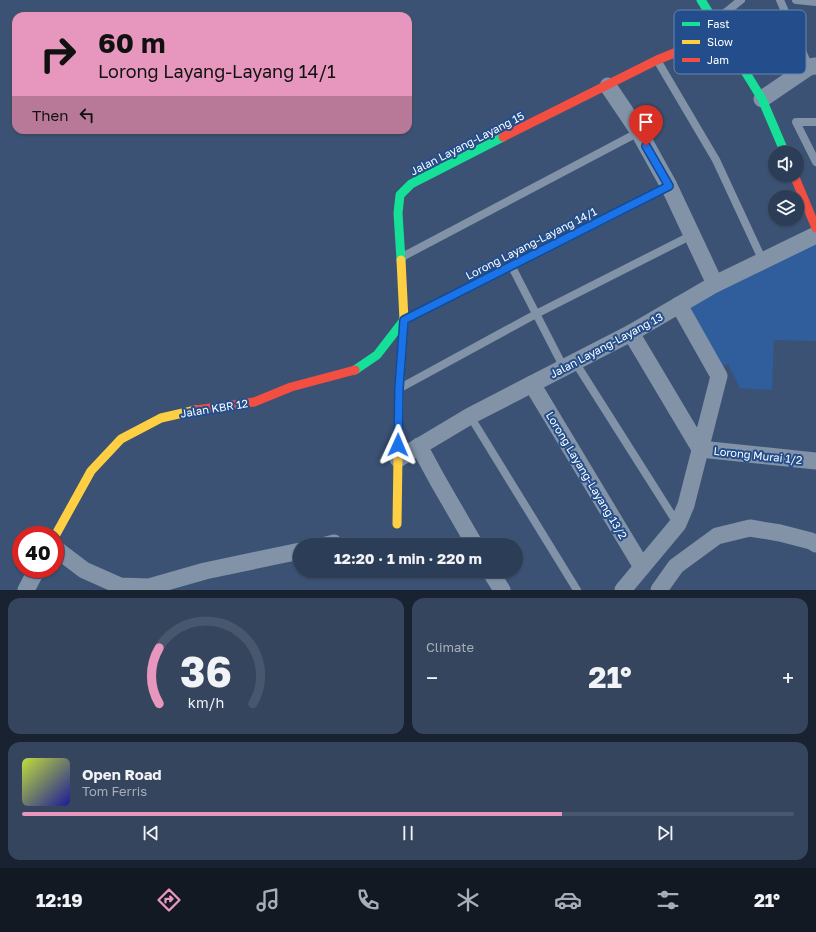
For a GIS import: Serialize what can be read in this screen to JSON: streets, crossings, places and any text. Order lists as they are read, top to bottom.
{
  "streets": {
    "street": [
      "Jalan Layang-Layang 15",
      "Lorong Layang-Layang 14/1",
      "Jalan Layang-Layang 13",
      "Jalan KBR 12",
      "Lorong Murai 1/2",
      "Lorong Layang-Layang 13/2"
    ]
  },
  "crossings": [
    ["Jalan Layang-Layang 15", "Lorong Layang-Layang 14/1"],
    ["Jalan Layang-Layang 15", "Jalan Layang-Layang 13"],
    ["Jalan Layang-Layang 15", "Jalan KBR 12"],
    ["Lorong Layang-Layang 14/1", "Jalan KBR 12"],
    ["Jalan Layang-Layang 13", "Lorong Layang-Layang 13/2"]
  ],
  "legend": ["Fast", "Slow", "Jam"],
  "page": {
    "turn": ["60 m", "Lorong Layang-Layang 14/1"],
    "then": "Then",
    "limit": "40",
    "trip": "12:20 · 1 min · 220 m",
    "tile": "Climate",
    "heat": ["−", "21°", "+"],
    "song": ["Open Road", "Tom Ferris"],
    "tabs": ["12:19", "21°"],
    "gauge": ["36", "km/h"]
  }
}
